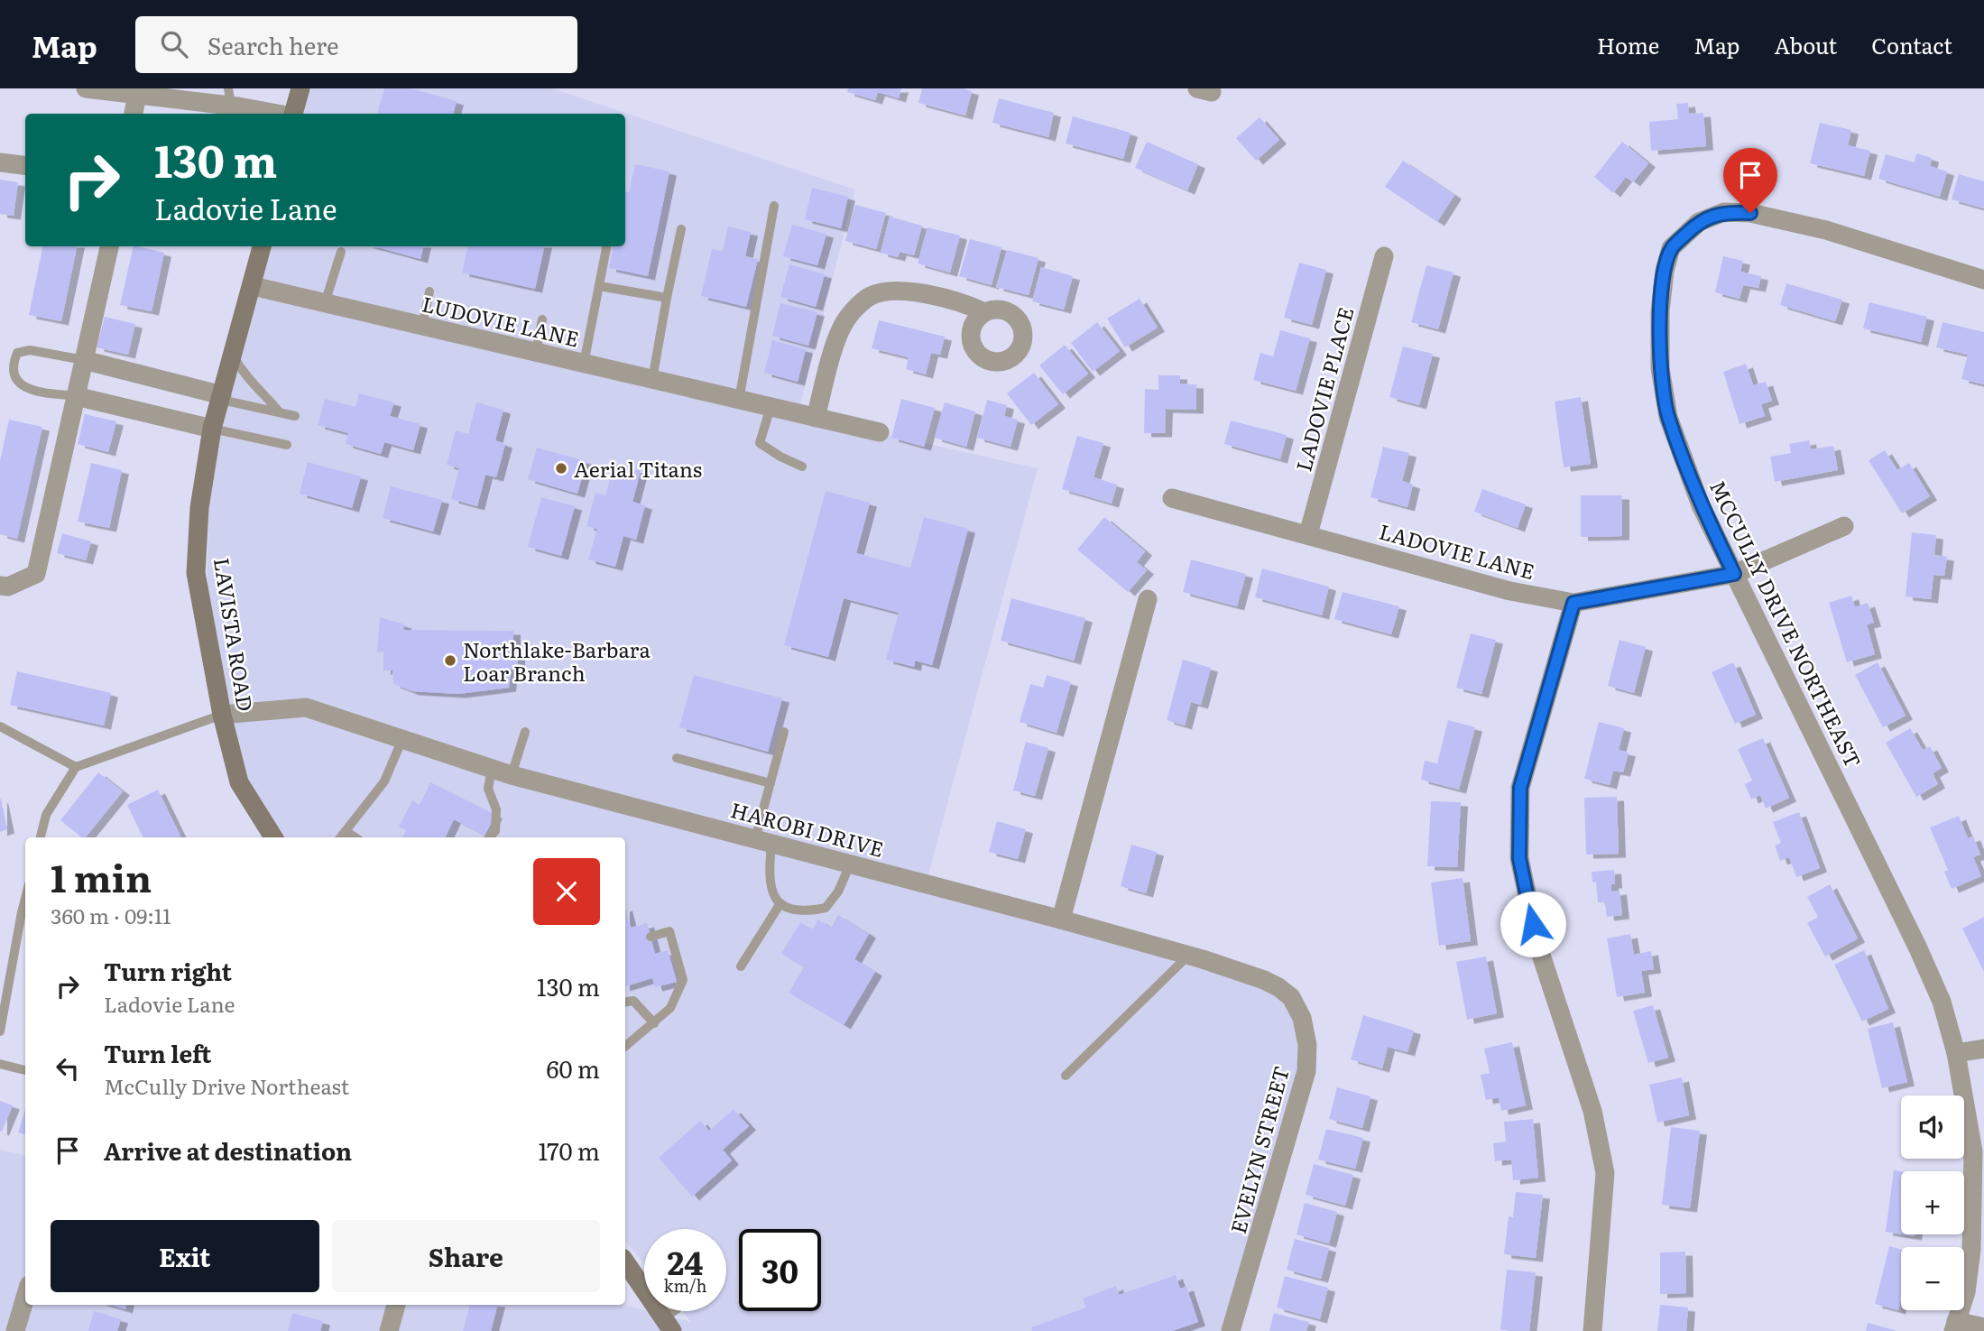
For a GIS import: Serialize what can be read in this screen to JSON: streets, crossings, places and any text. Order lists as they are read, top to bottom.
{
  "streets": {
    "main road": ["LAVISTA ROAD"],
    "street": [
      "LUDOVIE LANE",
      "LADOVIE PLACE",
      "LADOVIE LANE",
      "MCCULLY DRIVE NORTHEAST",
      "HAROBI DRIVE",
      "EVELYN STREET"
    ]
  },
  "crossings": [
    ["LUDOVIE LANE", "LAVISTA ROAD"],
    ["LADOVIE PLACE", "LADOVIE LANE"],
    ["LADOVIE LANE", "MCCULLY DRIVE NORTHEAST"],
    ["LAVISTA ROAD", "HAROBI DRIVE"],
    ["HAROBI DRIVE", "EVELYN STREET"]
  ],
  "places": ["Aerial Titans", "Northlake-Barbara Loar Branch"],
  "page": {
    "header": "Map",
    "search": "Search here",
    "nav": [
      "Home",
      "Map",
      "About",
      "Contact"
    ],
    "turn": ["130 m", "Ladovie Lane"],
    "heading": ["1 min", "360 m · 09:11"],
    "list": [
      {
        "name": "Turn right",
        "note": "Ladovie Lane",
        "value": "130 m"
      },
      {
        "name": "Turn left",
        "note": "McCully Drive Northeast",
        "value": "60 m"
      },
      {
        "name": "Arrive at destination",
        "value": "170 m"
      }
    ],
    "map_buttons": ["+", "−"],
    "buttons": ["Exit", "Share"],
    "speed": "24 km/h",
    "limit": "30"
  }
}
